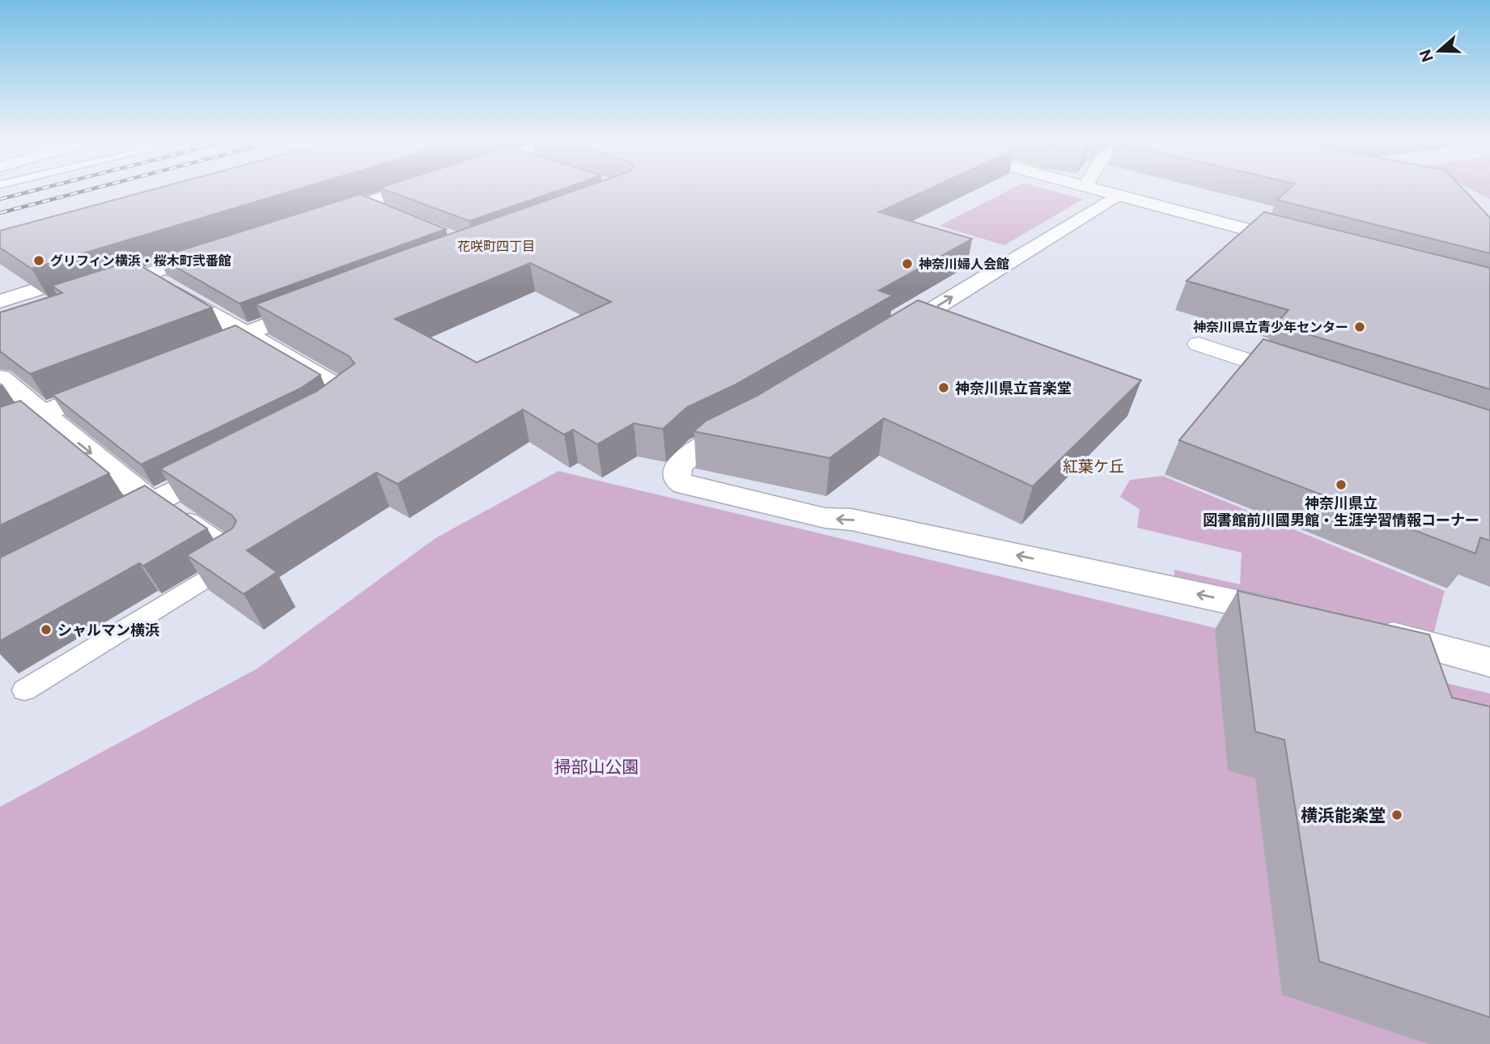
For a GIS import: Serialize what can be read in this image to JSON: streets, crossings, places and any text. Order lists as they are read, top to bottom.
{
  "districts": ["花咲町四丁目", "紅葉ケ丘"],
  "parks": ["掃部山公園"],
  "places": [
    "グリフィン横浜・桜木町弐番館",
    "神奈川婦人会館",
    "神奈川県立青少年センター",
    "神奈川県立音楽堂",
    "神奈川県立 図書館前川國男館・生涯学習情報コーナー",
    "シャルマン横浜",
    "横浜能楽堂"
  ],
  "north": "left"
}
